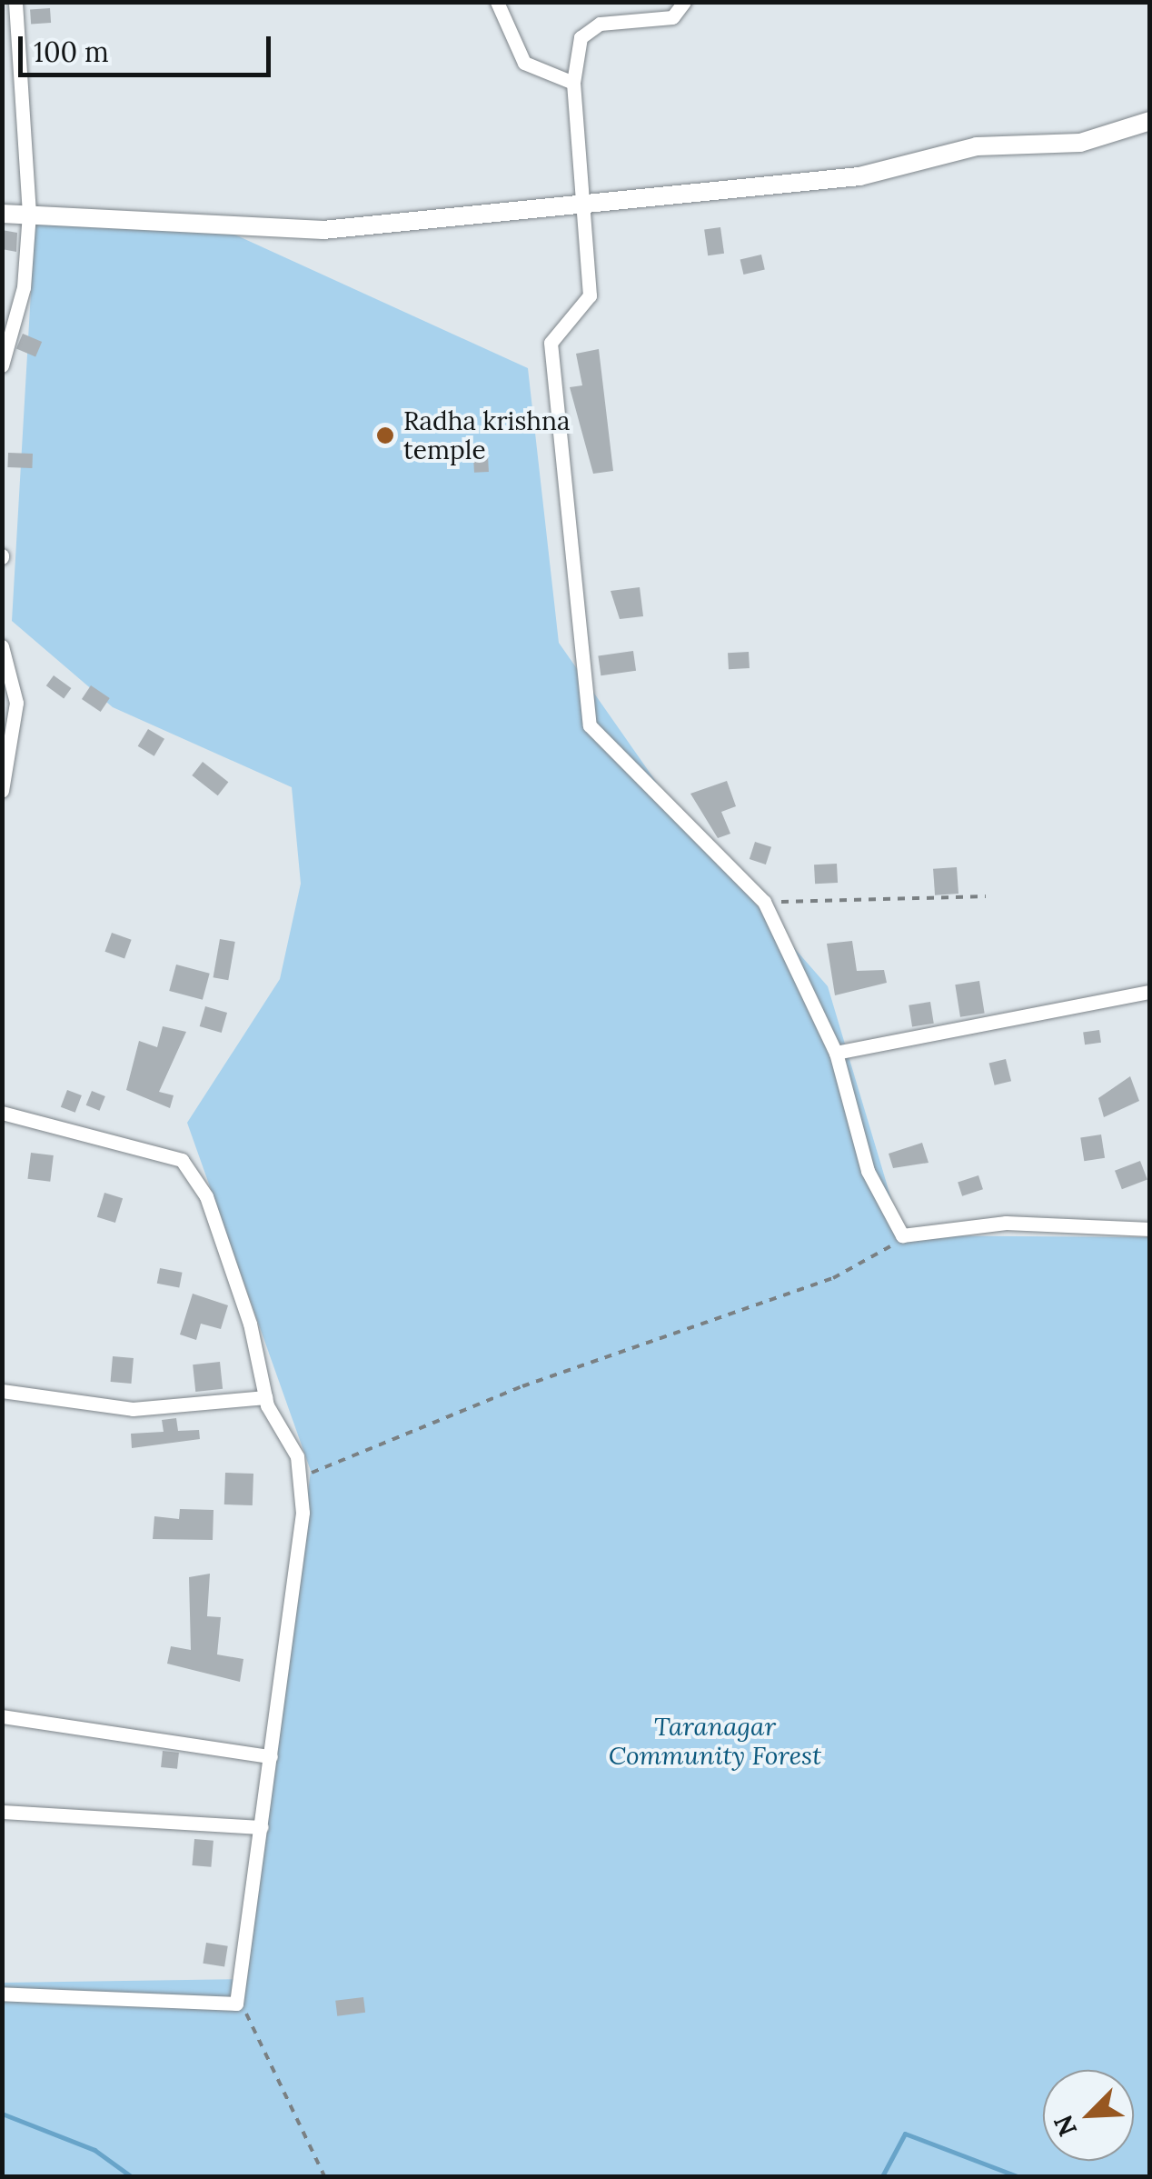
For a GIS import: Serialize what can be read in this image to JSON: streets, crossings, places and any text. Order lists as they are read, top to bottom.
{
  "parks": ["Taranagar Community Forest"],
  "places": ["Radha krishna temple"],
  "scale_bar": "100 m",
  "north": "bottom left"
}
